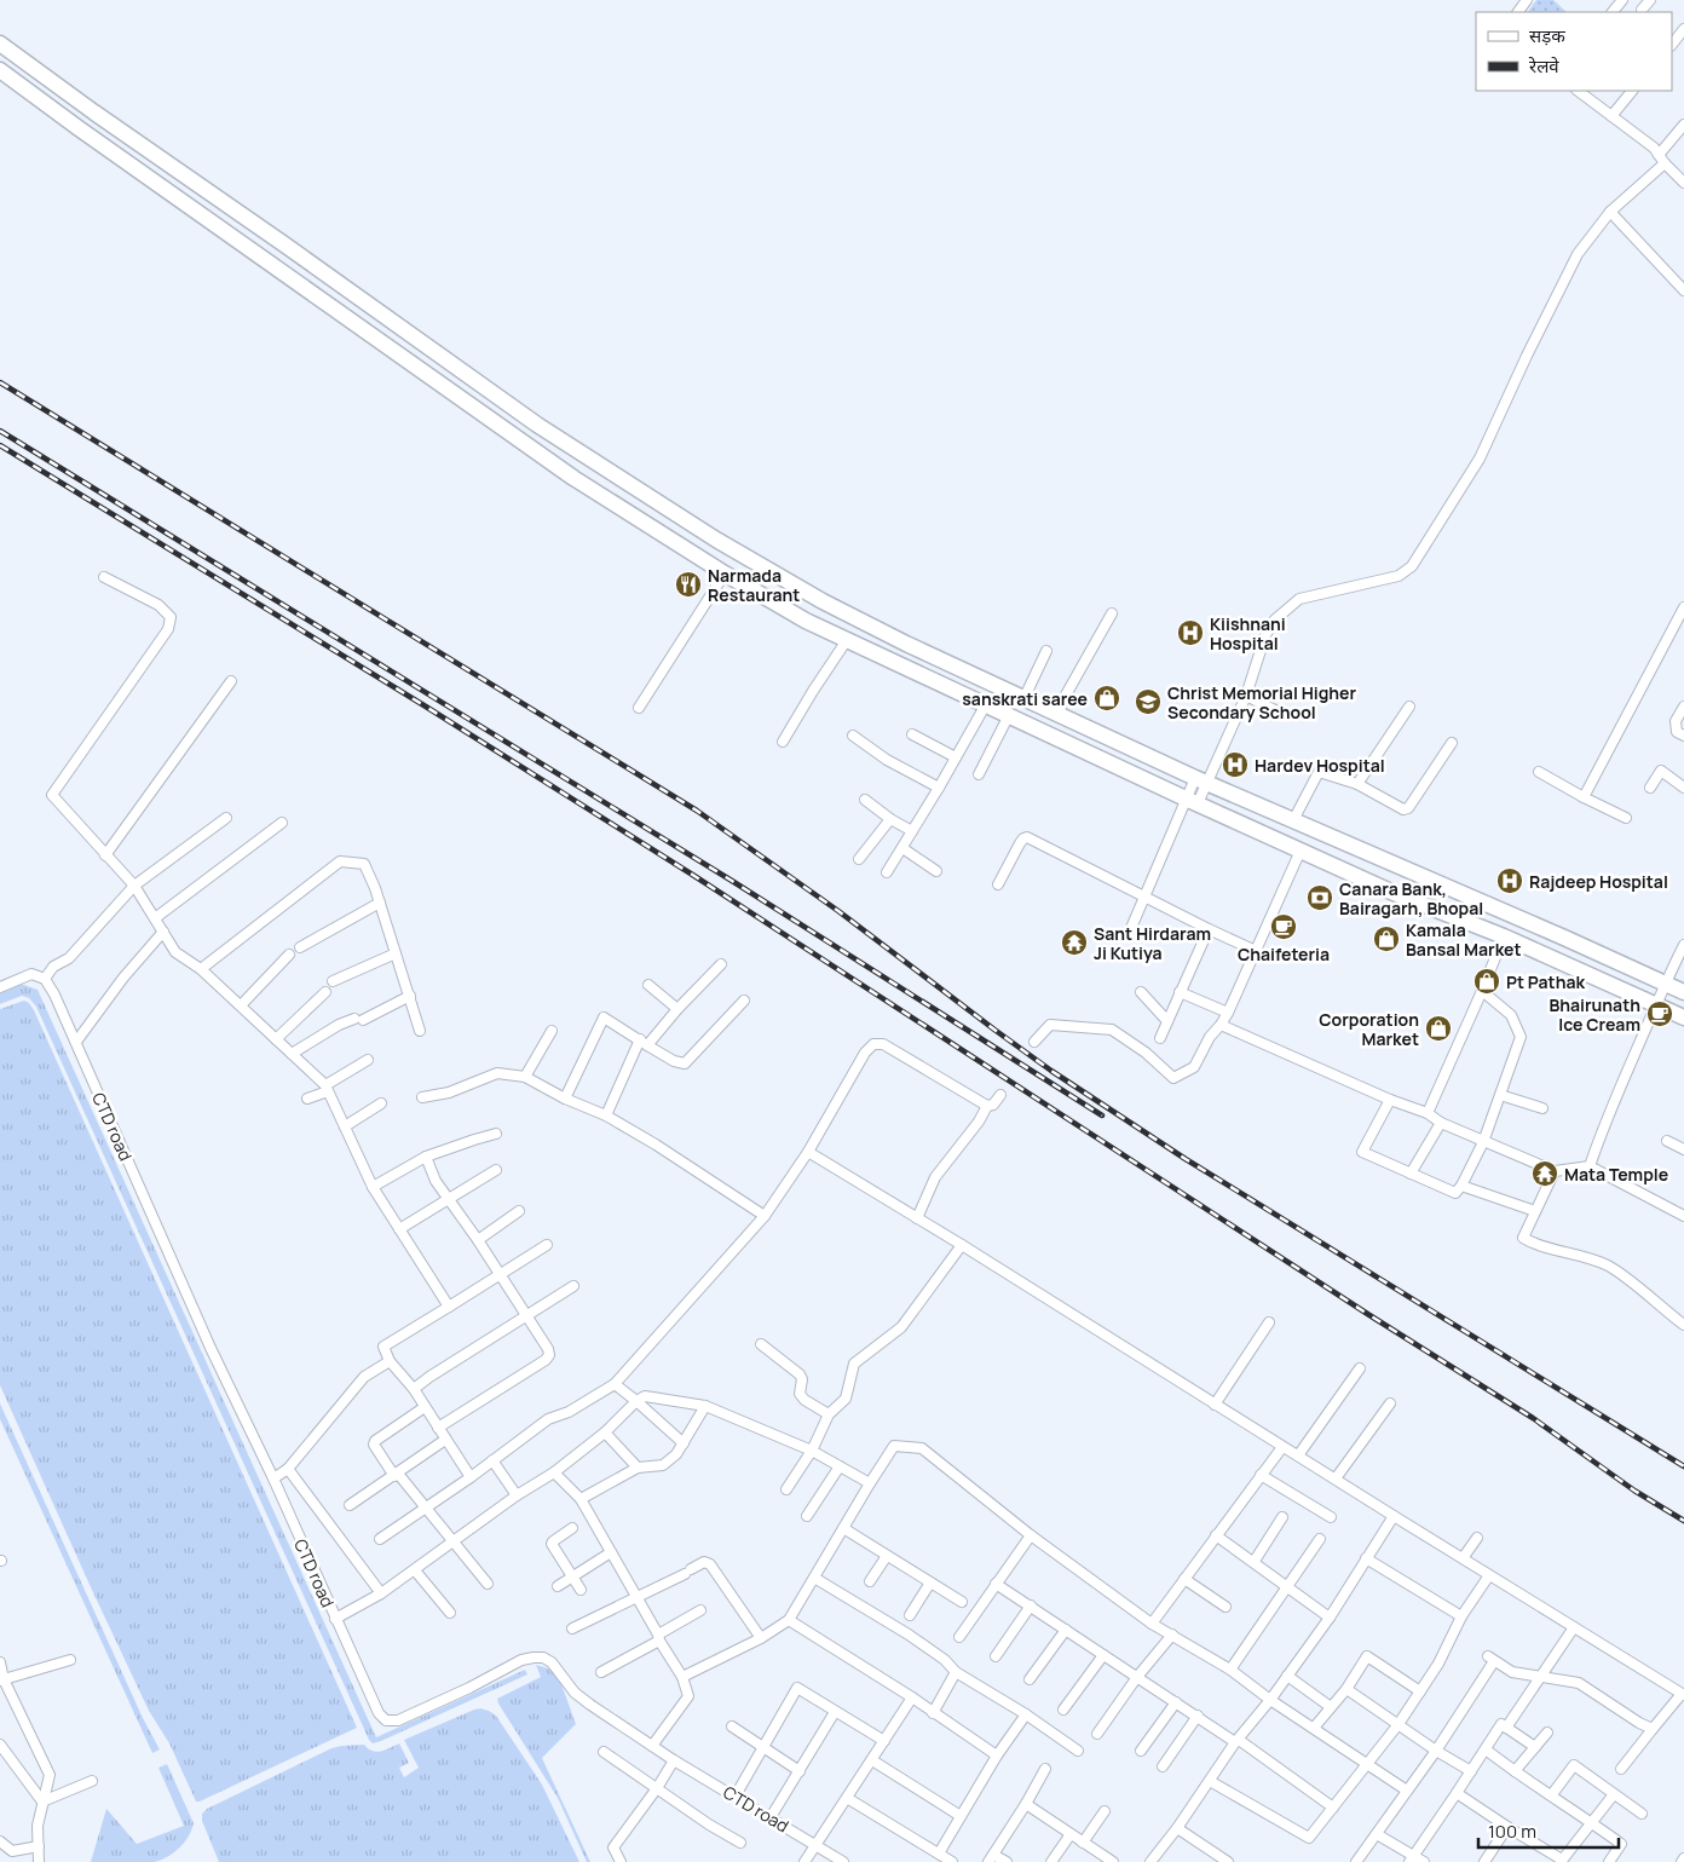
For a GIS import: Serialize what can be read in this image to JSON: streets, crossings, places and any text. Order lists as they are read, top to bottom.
{
  "streets": {
    "street": ["CTD road"]
  },
  "places": {
    "restaurant": ["Narmada Restaurant"],
    "hospital": ["Kiishnani Hospital", "Hardev Hospital", "Rajdeep Hospital"],
    "shop": [
      "sanskrati saree",
      "Kamala Bansal Market",
      "Pt Pathak",
      "Corporation Market"
    ],
    "school or university": ["Christ Memorial Higher Secondary School"],
    "bank": ["Canara Bank, Bairagarh, Bhopal"],
    "cafe": ["Chaifeteria", "Bhairunath Ice Cream"],
    "temple": ["Sant Hirdaram Ji Kutiya", "Mata Temple"]
  },
  "legend": ["सड़क", "रेलवे"],
  "scale_bar": "100 m"
}
